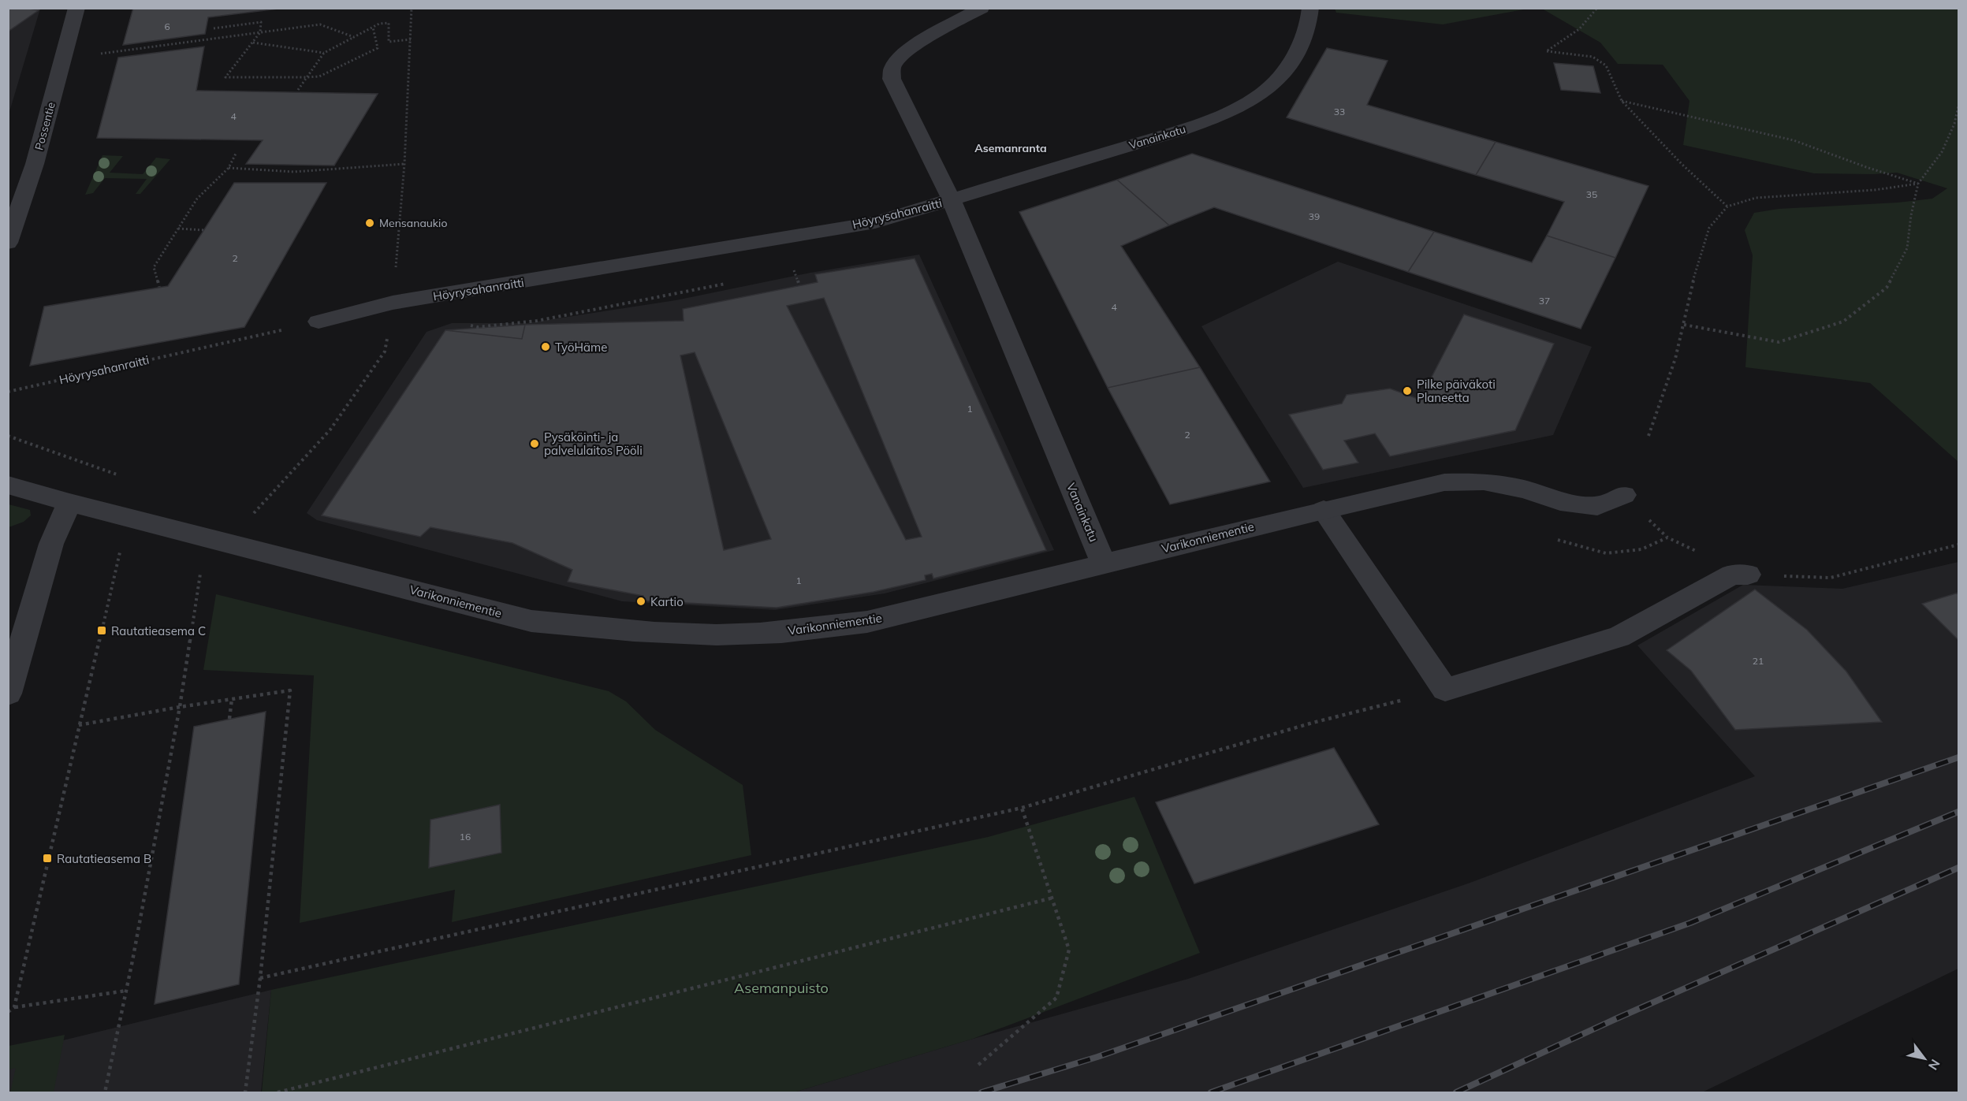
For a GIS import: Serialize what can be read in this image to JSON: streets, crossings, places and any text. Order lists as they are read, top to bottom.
{
  "streets": {
    "street": [
      "Possentie",
      "Vanainkatu",
      "Höyrysahanraitti",
      "Varikonniementie"
    ]
  },
  "crossings": [
    ["Vanainkatu", "Höyrysahanraitti"],
    ["Vanainkatu", "Varikonniementie"]
  ],
  "districts": ["Asemanranta"],
  "parks": ["Asemanpuisto"],
  "places": {
    "other": [
      "Mensanaukio",
      "TyöHäme",
      "Pilke päiväkoti Planeetta",
      "Pysäköinti- ja palvelulaitos Pööli",
      "Kartio"
    ],
    "transit": ["Rautatieasema C", "Rautatieasema B"]
  },
  "house_numbers": [
    "6",
    "33",
    "4",
    "35",
    "39",
    "2",
    "37",
    "4",
    "1",
    "2",
    "1",
    "21",
    "16"
  ],
  "north": "bottom right"
}
